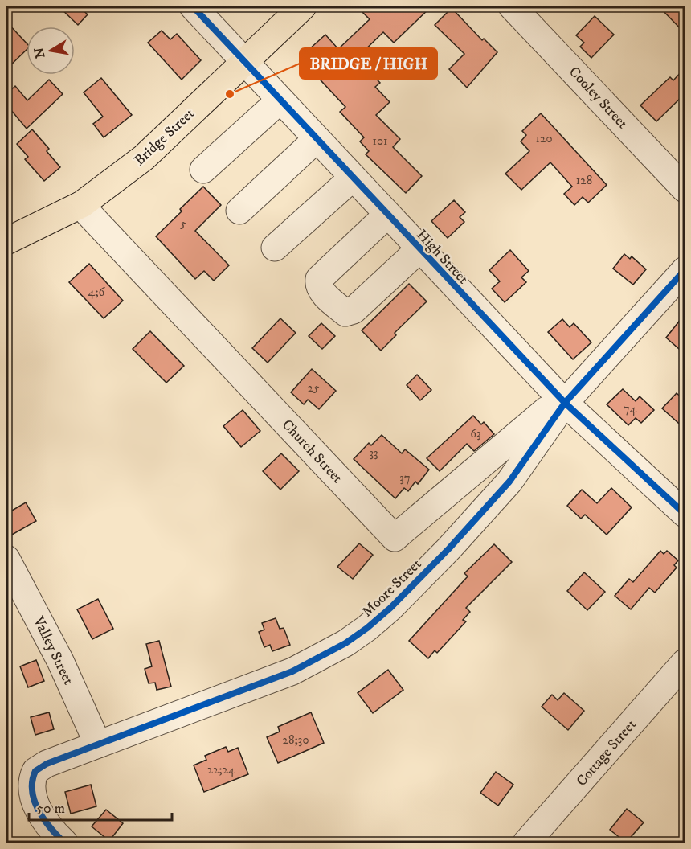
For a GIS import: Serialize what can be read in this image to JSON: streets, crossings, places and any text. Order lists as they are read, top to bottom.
{
  "streets": {
    "main road": ["Bridge Street"],
    "street": [
      "Cooley Street",
      "High Street",
      "Church Street",
      "Moore Street",
      "Valley Street",
      "Cottage Street"
    ]
  },
  "crossings": [
    ["Bridge Street", "High Street"],
    ["Bridge Street", "Church Street"],
    ["High Street", "Church Street"],
    ["High Street", "Moore Street"],
    ["Church Street", "Moore Street"],
    ["Moore Street", "Valley Street"]
  ],
  "places": ["BRIDGE / HIGH"],
  "house_numbers": [
    "120",
    "101",
    "128",
    "5",
    "4;6",
    "25",
    "74",
    "63",
    "33",
    "37",
    "28;30",
    "22;24"
  ],
  "scale_bar": "50 m",
  "north": "left"
}
